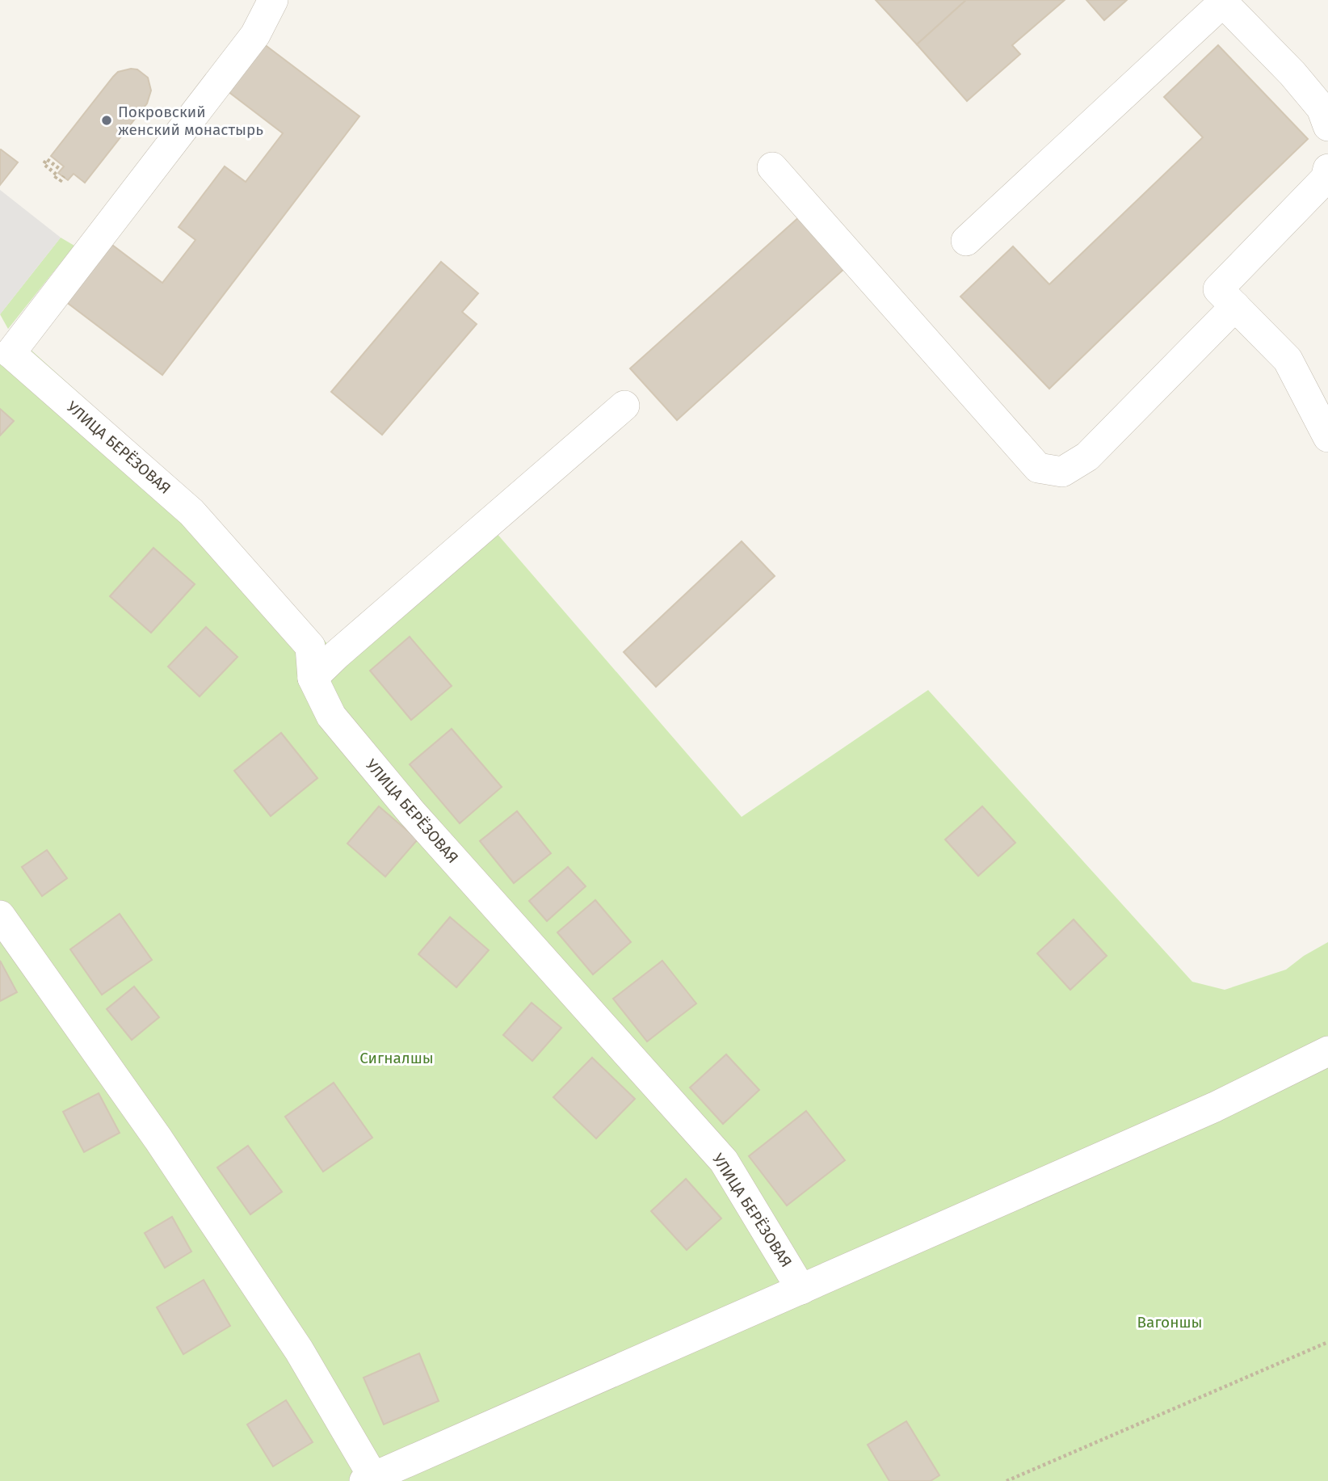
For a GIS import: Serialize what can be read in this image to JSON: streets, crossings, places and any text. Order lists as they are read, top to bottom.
{
  "streets": {
    "street": ["УЛИЦА БЕРЁЗОВАЯ"]
  },
  "parks": ["Сигналшы", "Вагоншы"],
  "places": ["Покровский женский монастырь"]
}
